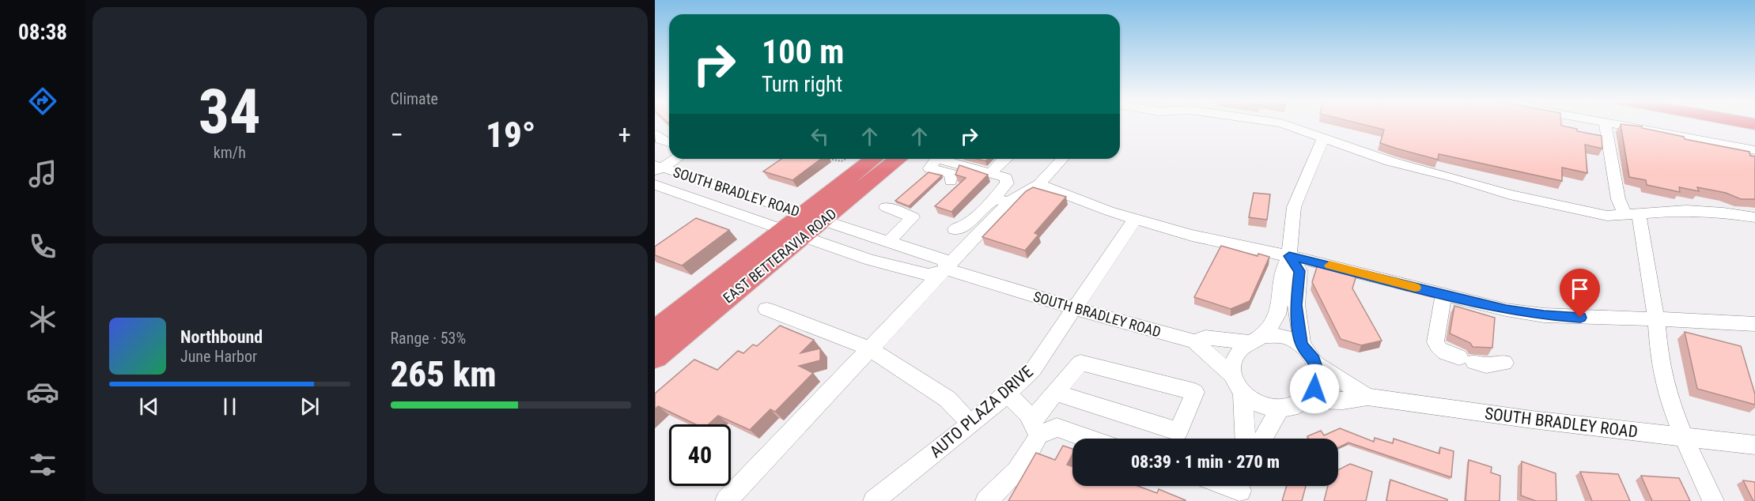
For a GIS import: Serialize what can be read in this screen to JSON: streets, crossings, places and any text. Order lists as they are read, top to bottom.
{
  "streets": {
    "highway": ["EAST BETTERAVIA ROAD"],
    "street": ["SOUTH BRADLEY ROAD", "AUTO PLAZA DRIVE"]
  },
  "crossings": [
    ["SOUTH BRADLEY ROAD", "EAST BETTERAVIA ROAD"],
    ["SOUTH BRADLEY ROAD", "AUTO PLAZA DRIVE"]
  ],
  "page": {
    "tabs": "08:38",
    "tile": [
      ["34", "km/h"],
      "Climate",
      ["Range · 53%", "265 km"]
    ],
    "turn": ["100 m", "Turn right"],
    "heat": ["−", "19°", "+"],
    "song": ["Northbound", "June Harbor"],
    "limit": "40",
    "trip": "08:39 · 1 min · 270 m"
  }
}
